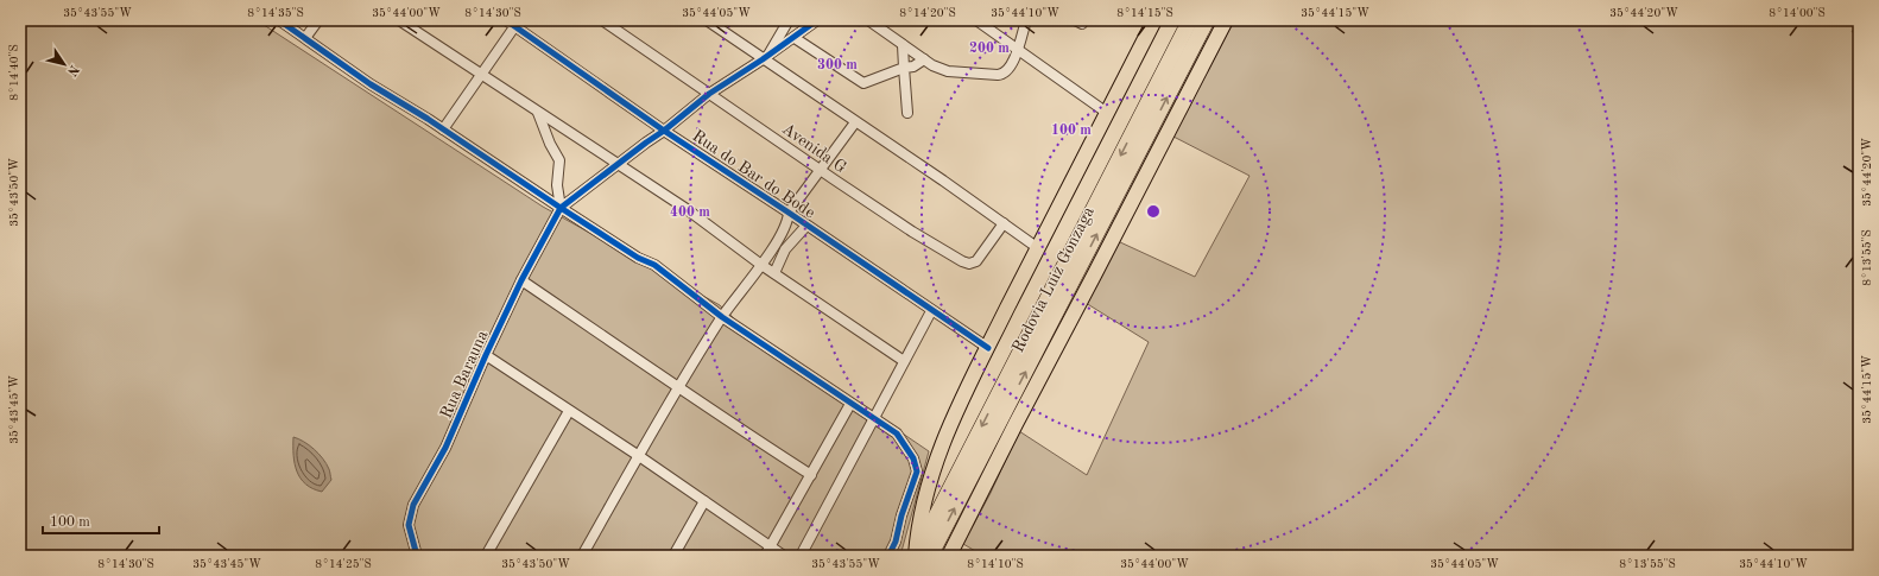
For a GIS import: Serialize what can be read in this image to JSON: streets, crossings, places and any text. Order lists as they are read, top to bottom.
{
  "streets": {
    "highway": ["Rodovia Luiz Gonzaga"],
    "street": ["Avenida G", "Rua do Bar do Bode", "Rua Barauna"]
  },
  "scale_bar": "100 m",
  "north": "bottom right",
  "coordinates": [
    "35°43'55\"W",
    "8°14'35\"S",
    "35°44'00\"W",
    "8°14'30\"S",
    "35°44'05\"W",
    "8°14'20\"S",
    "35°44'10\"W",
    "8°14'15\"S",
    "35°44'15\"W",
    "35°44'20\"W",
    "8°14'00\"S",
    "8°14'40\"S",
    "35°43'50\"W",
    "8°13'55\"S",
    "35°43'45\"W",
    "8°14'25\"S",
    "8°14'10\"S"
  ],
  "rings": [
    "200 m",
    "300 m",
    "100 m",
    "400 m"
  ]
}
